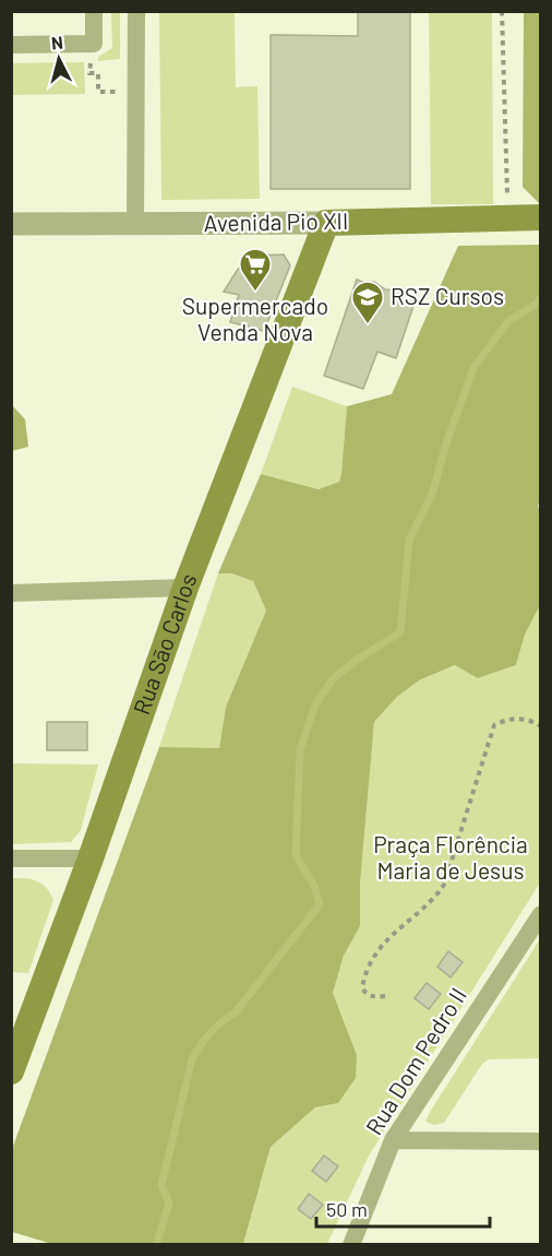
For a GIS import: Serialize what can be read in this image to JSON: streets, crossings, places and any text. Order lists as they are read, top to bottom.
{
  "streets": {
    "main road": ["Avenida Pio XII", "Rua São Carlos"],
    "street": ["Rua Dom Pedro II"]
  },
  "crossings": [
    ["Avenida Pio XII", "Rua São Carlos"]
  ],
  "parks": ["Praça Florência Maria de Jesus"],
  "places": {
    "supermarket": ["Supermercado Venda Nova"],
    "school or university": ["RSZ Cursos"]
  },
  "scale_bar": "50 m",
  "north": "top"
}
